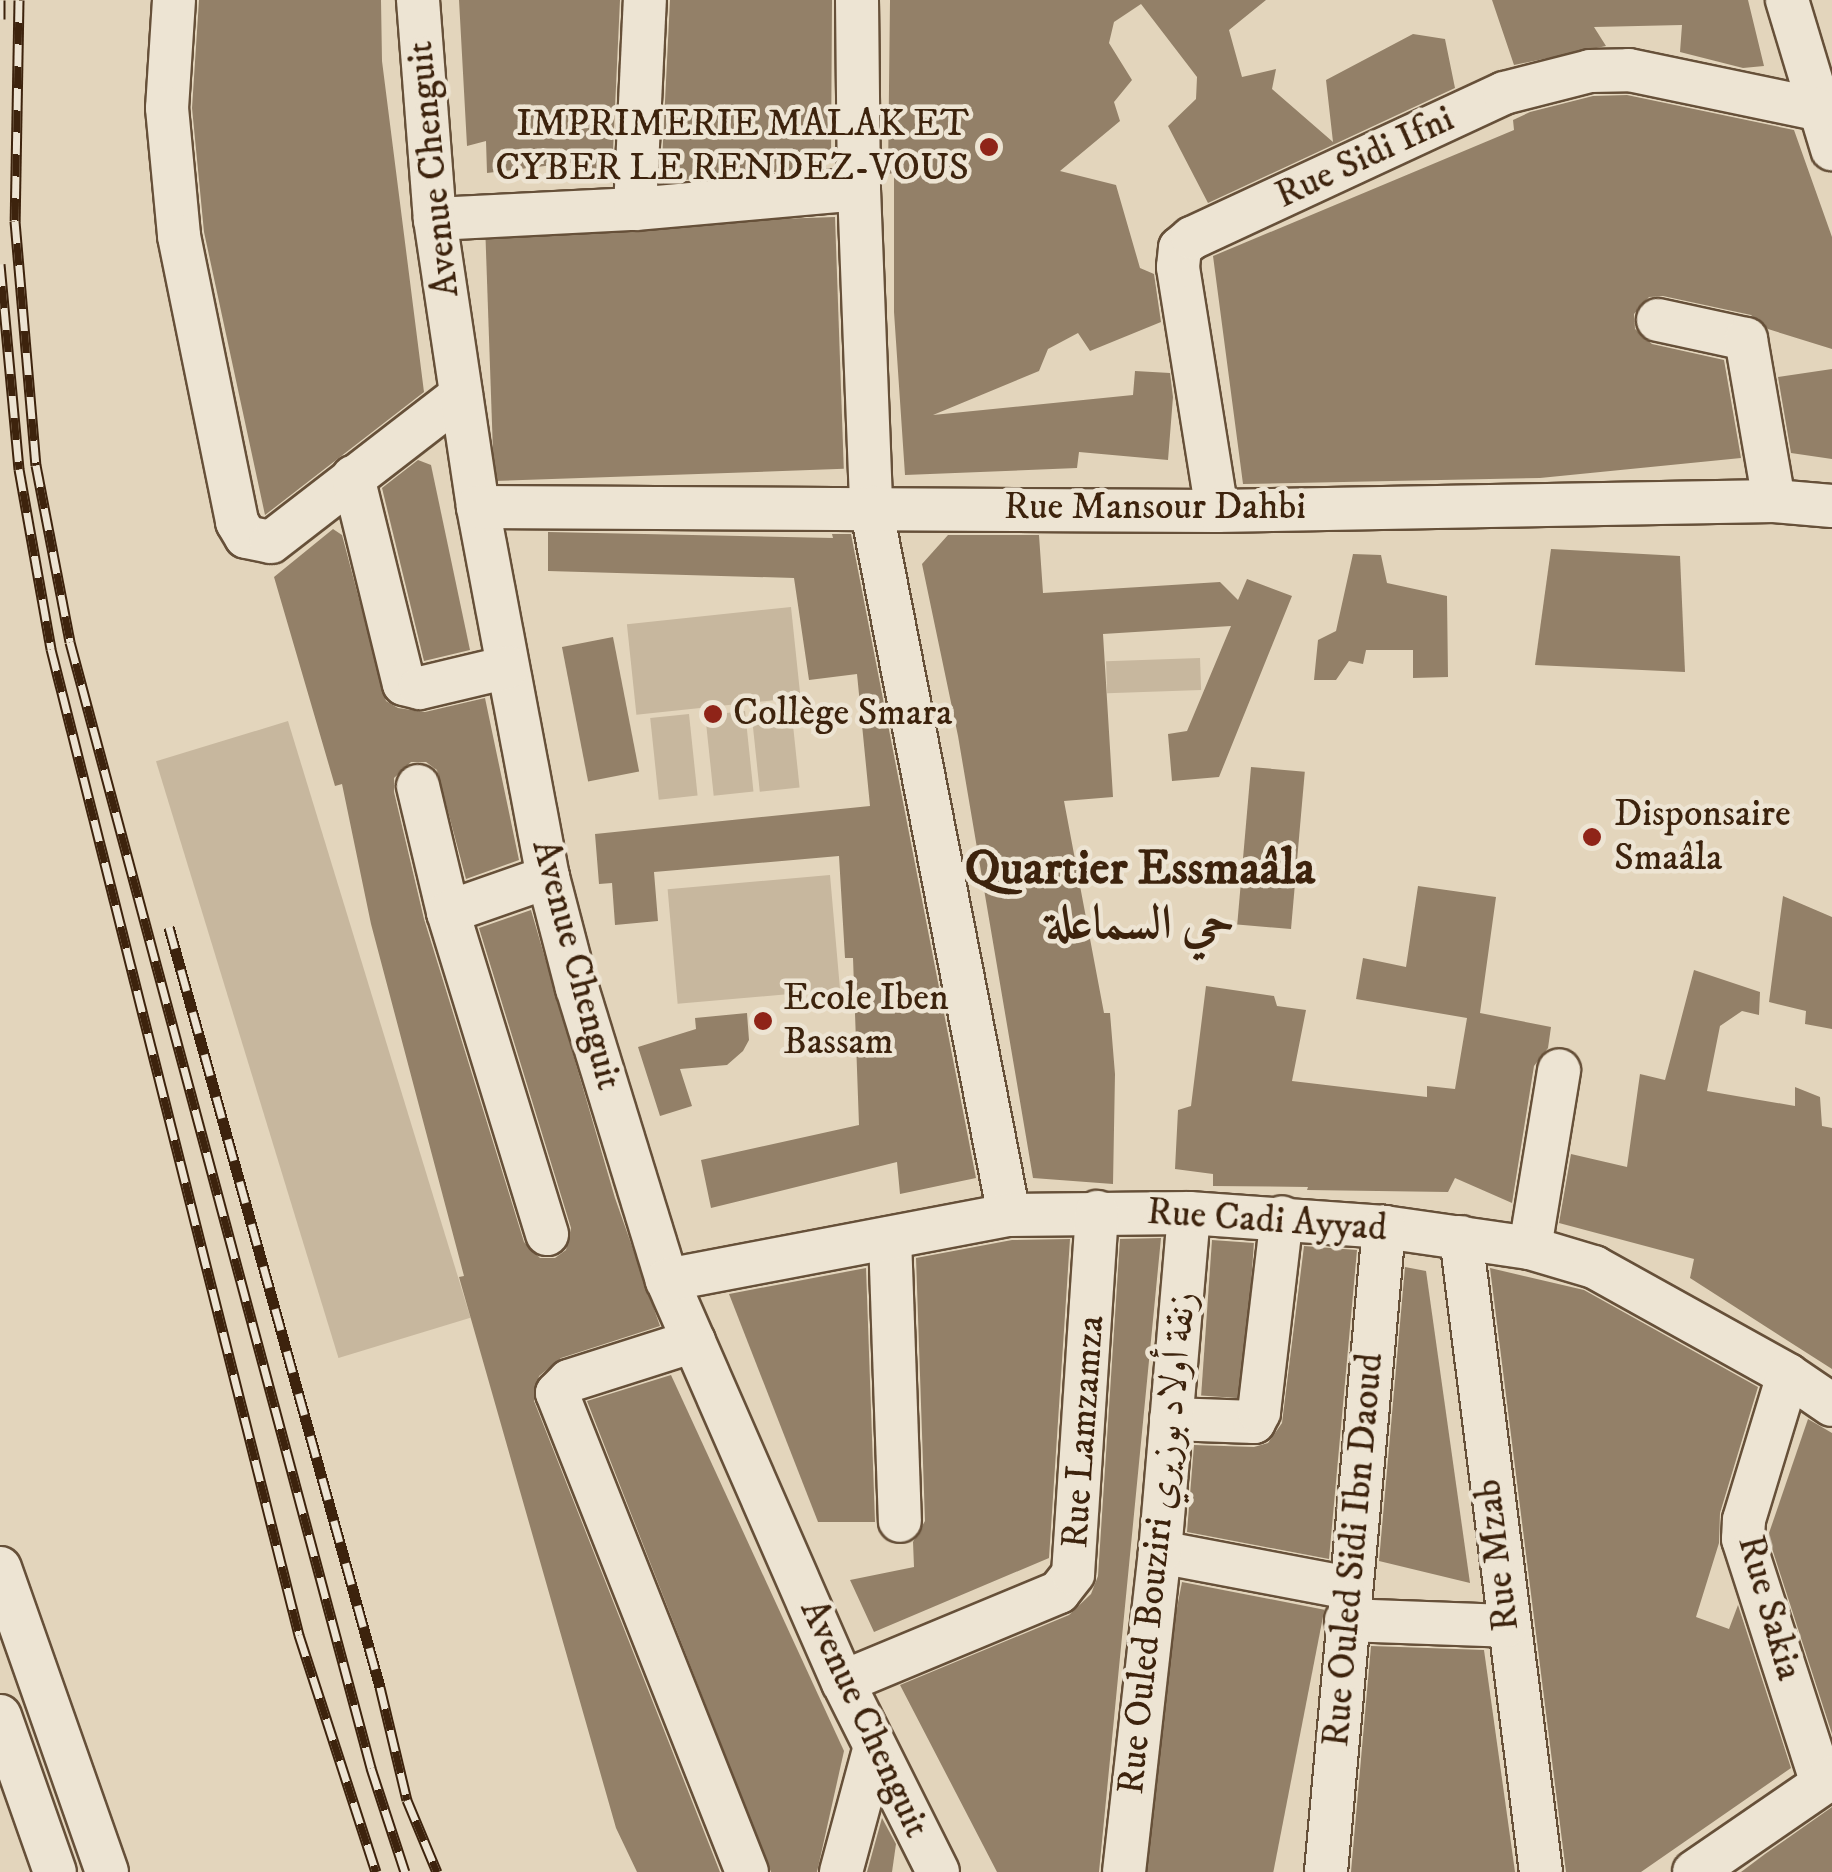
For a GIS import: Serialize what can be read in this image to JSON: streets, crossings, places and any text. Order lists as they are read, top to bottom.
{
  "streets": {
    "street": [
      "Rue Sidi Ifni",
      "Avenue Chenguit",
      "Rue Mansour Dahbi",
      "Rue Cadi Ayyad",
      "Rue Lamzamza",
      "Rue Ouled Bouziri زنقة أولاد بوزيري",
      "Rue Ouled Sidi Ibn Daoud",
      "Rue Mzab",
      "Rue Sakia"
    ]
  },
  "crossings": [
    ["Rue Sidi Ifni", "Rue Mansour Dahbi"],
    ["Avenue Chenguit", "Rue Mansour Dahbi"],
    ["Avenue Chenguit", "Rue Cadi Ayyad"],
    ["Avenue Chenguit", "Rue Lamzamza"],
    ["Rue Cadi Ayyad", "Rue Lamzamza"],
    ["Rue Cadi Ayyad", "Rue Ouled Bouziri زنقة أولاد بوزيري"],
    ["Rue Cadi Ayyad", "Rue Ouled Sidi Ibn Daoud"],
    ["Rue Cadi Ayyad", "Rue Mzab"],
    ["Rue Cadi Ayyad", "Rue Sakia"]
  ],
  "districts": ["Quartier Essmaâla حي السماعلة"],
  "places": [
    "IMPRIMERIE MALAK ET CYBER LE RENDEZ-VOUS",
    "Collège Smara",
    "Disponsaire Smaâla",
    "Ecole Iben Bassam"
  ]
}
